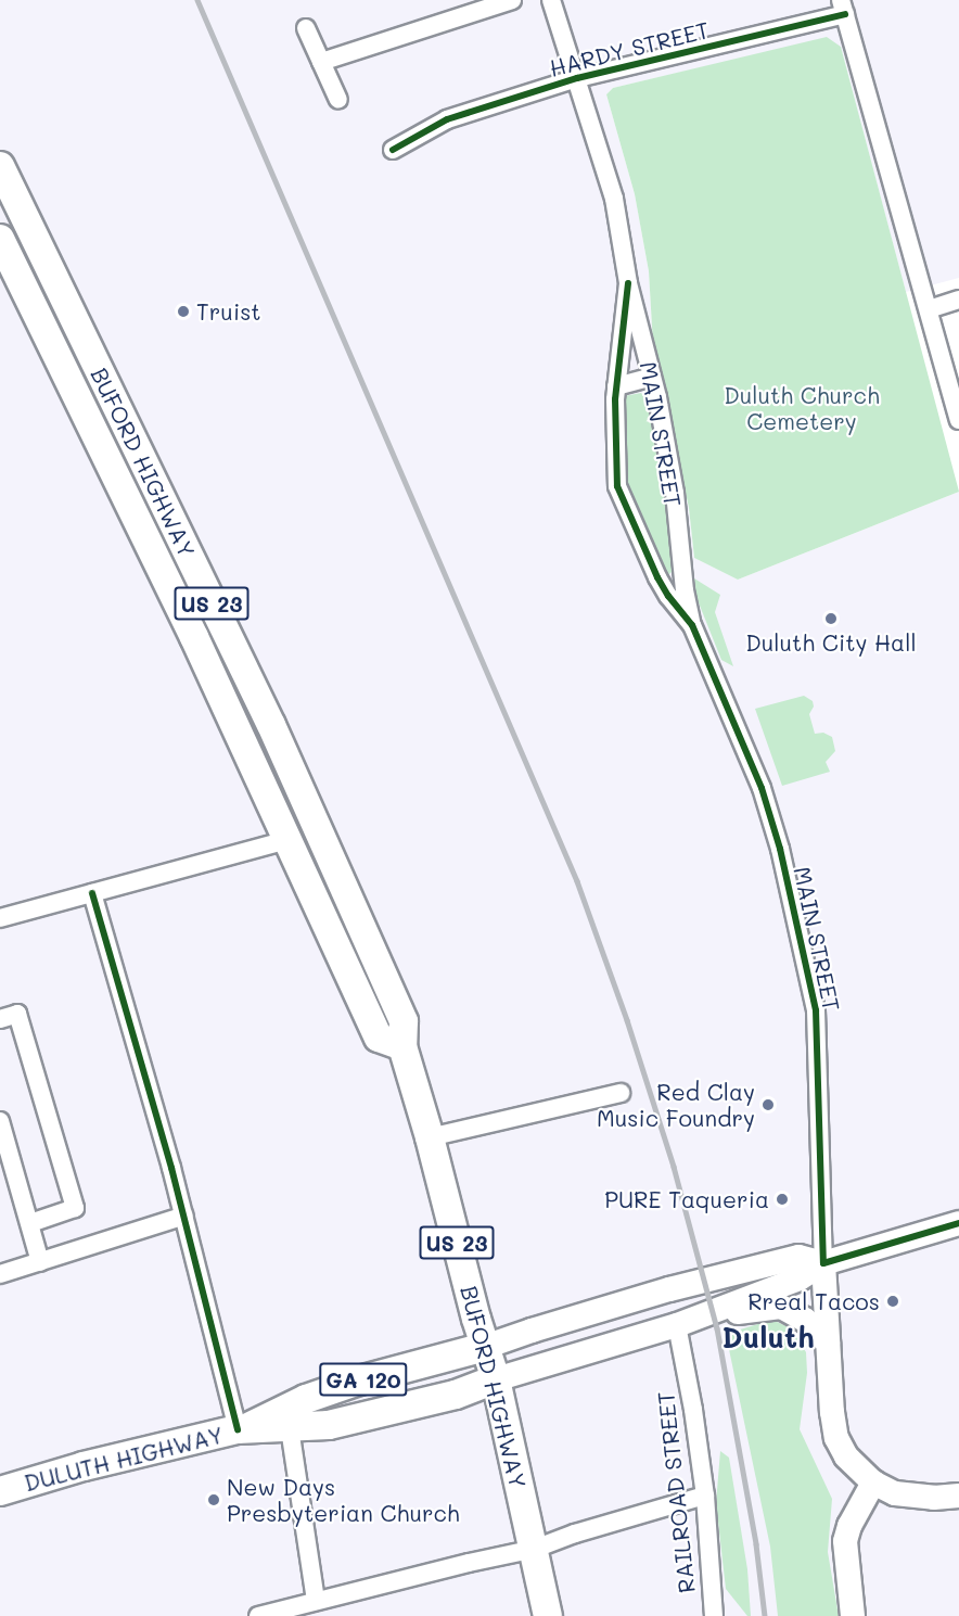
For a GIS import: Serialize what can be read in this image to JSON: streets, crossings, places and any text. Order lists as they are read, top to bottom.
{
  "streets": {
    "main road": [
      "MAIN STREET",
      "BUFORD HIGHWAY",
      "US 23",
      "GA 120",
      "DULUTH HIGHWAY"
    ],
    "street": ["HARDY STREET", "RAILROAD STREET"]
  },
  "crossings": [
    ["HARDY STREET", "MAIN STREET"],
    ["BUFORD HIGHWAY", "DULUTH HIGHWAY"]
  ],
  "districts": ["Duluth"],
  "parks": ["Duluth Church Cemetery"],
  "places": [
    "Truist",
    "Duluth City Hall",
    "Red Clay Music Foundry",
    "PURE Taqueria",
    "Rreal Tacos",
    "New Days Presbyterian Church"
  ]
}
